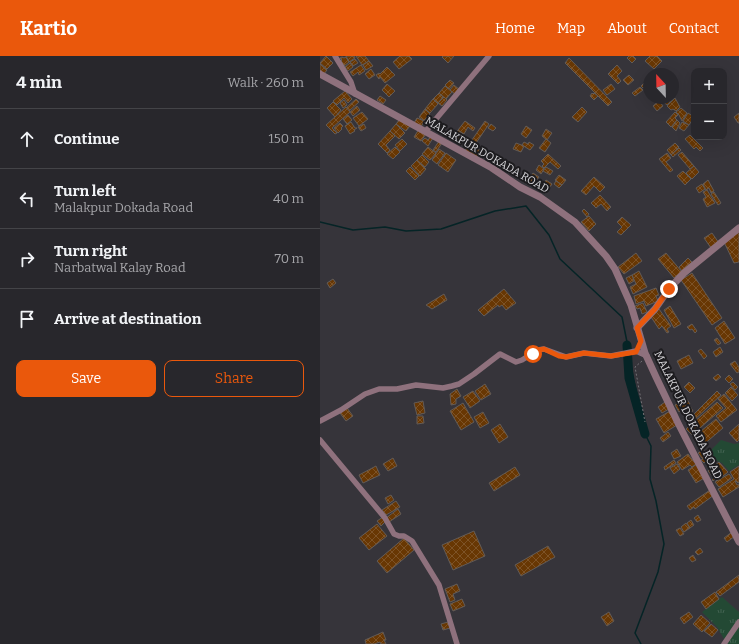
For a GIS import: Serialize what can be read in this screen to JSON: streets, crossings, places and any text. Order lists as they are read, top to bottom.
{
  "streets": {
    "street": ["MALAKPUR DOKADA ROAD"]
  },
  "north": "top",
  "page": {
    "header": "Kartio",
    "nav": [
      "Home",
      "Map",
      "About",
      "Contact"
    ],
    "heading": ["4 min", "Walk · 260 m"],
    "map_buttons": ["+", "−"],
    "list": [
      ["Continue", "150 m"],
      ["Turn left", "Malakpur Dokada Road", "40 m"],
      ["Turn right", "Narbatwal Kalay Road", "70 m"],
      "Arrive at destination"
    ],
    "buttons": ["Save", "Share"]
  }
}
